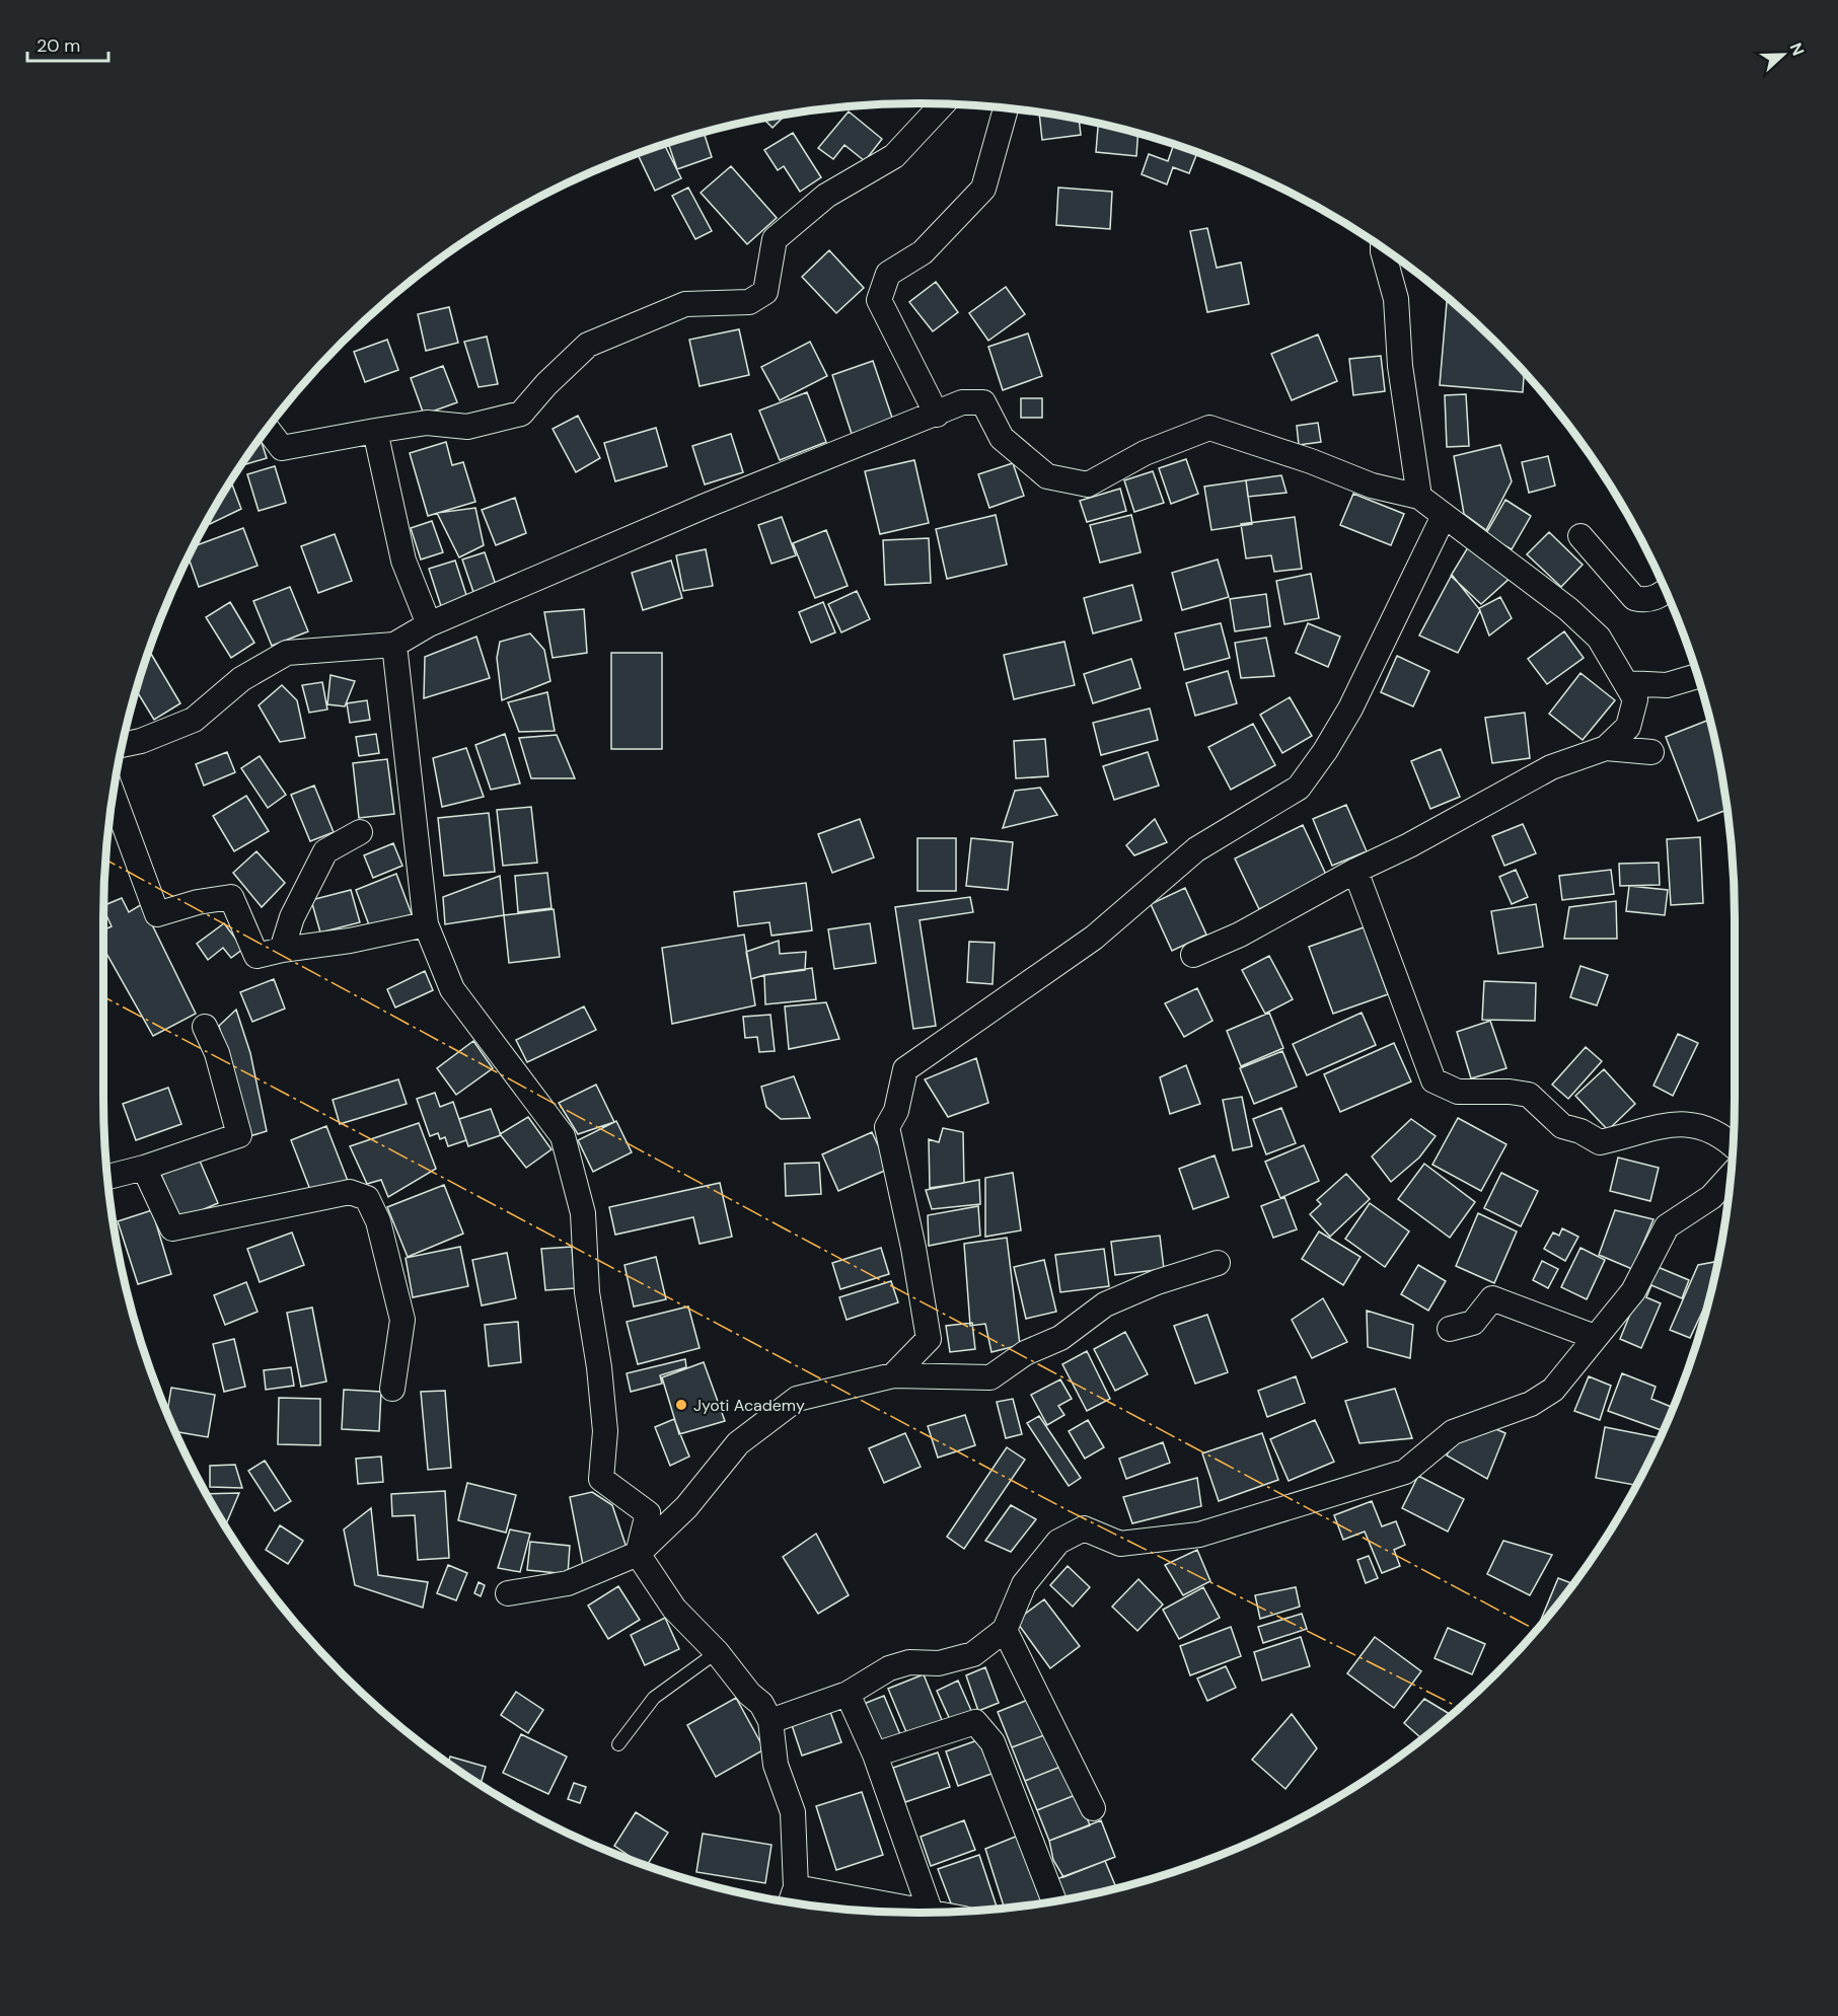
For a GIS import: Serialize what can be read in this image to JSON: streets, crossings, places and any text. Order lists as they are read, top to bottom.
{
  "places": ["Jyoti Academy"],
  "scale_bar": "20 m",
  "north": "right"
}
